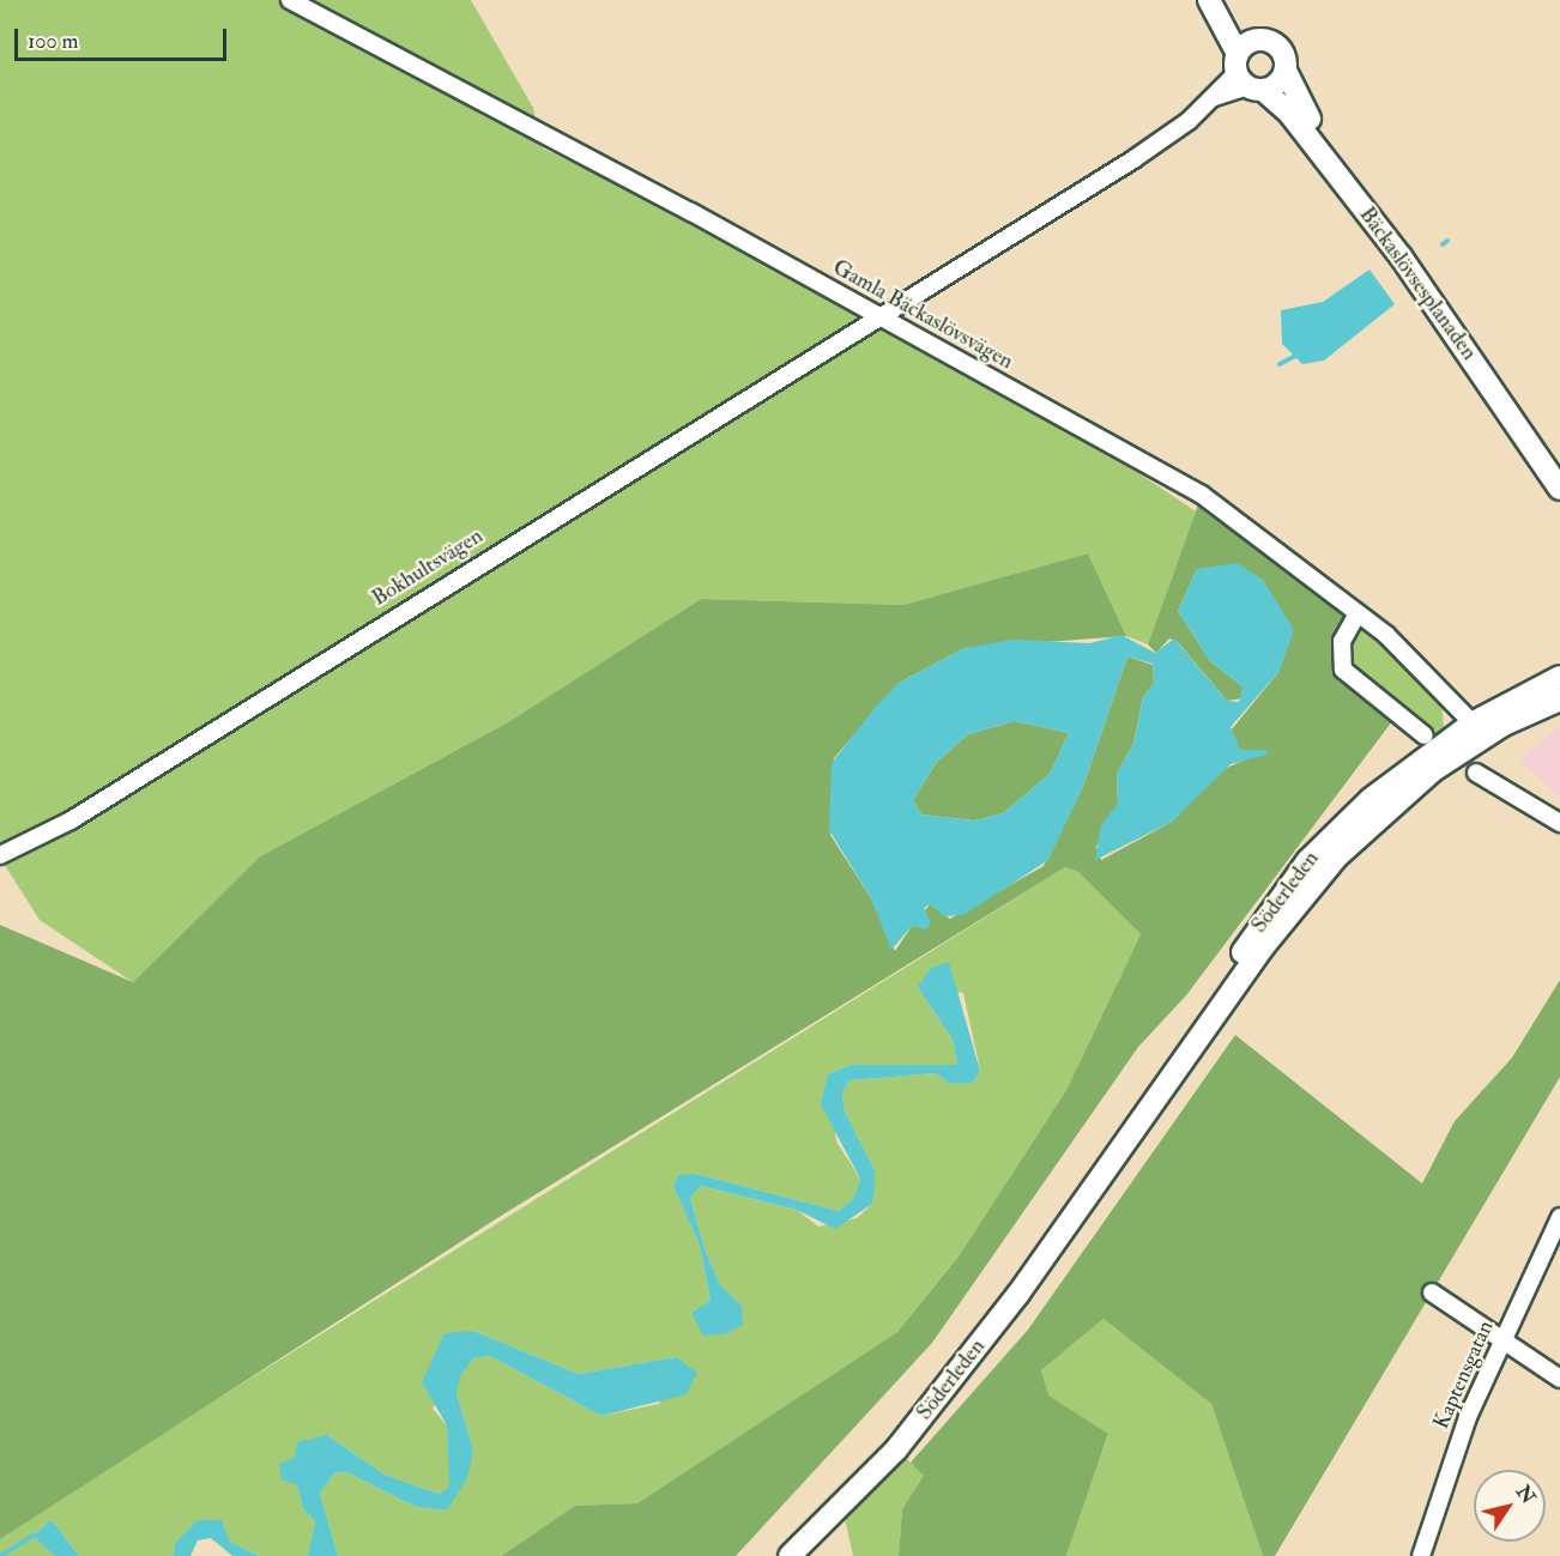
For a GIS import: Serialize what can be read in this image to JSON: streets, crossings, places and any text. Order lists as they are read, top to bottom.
{
  "streets": {
    "street": [
      "Bäckaslövsesplanaden",
      "Gamla Bäckaslövsvägen",
      "Bokhultsvägen",
      "Söderleden",
      "Kaptensgatan"
    ]
  },
  "crossings": [
    ["Bäckaslövsesplanaden", "Bokhultsvägen"],
    ["Gamla Bäckaslövsvägen", "Bokhultsvägen"],
    ["Gamla Bäckaslövsvägen", "Söderleden"]
  ],
  "scale_bar": "100 m",
  "north": "top right"
}
